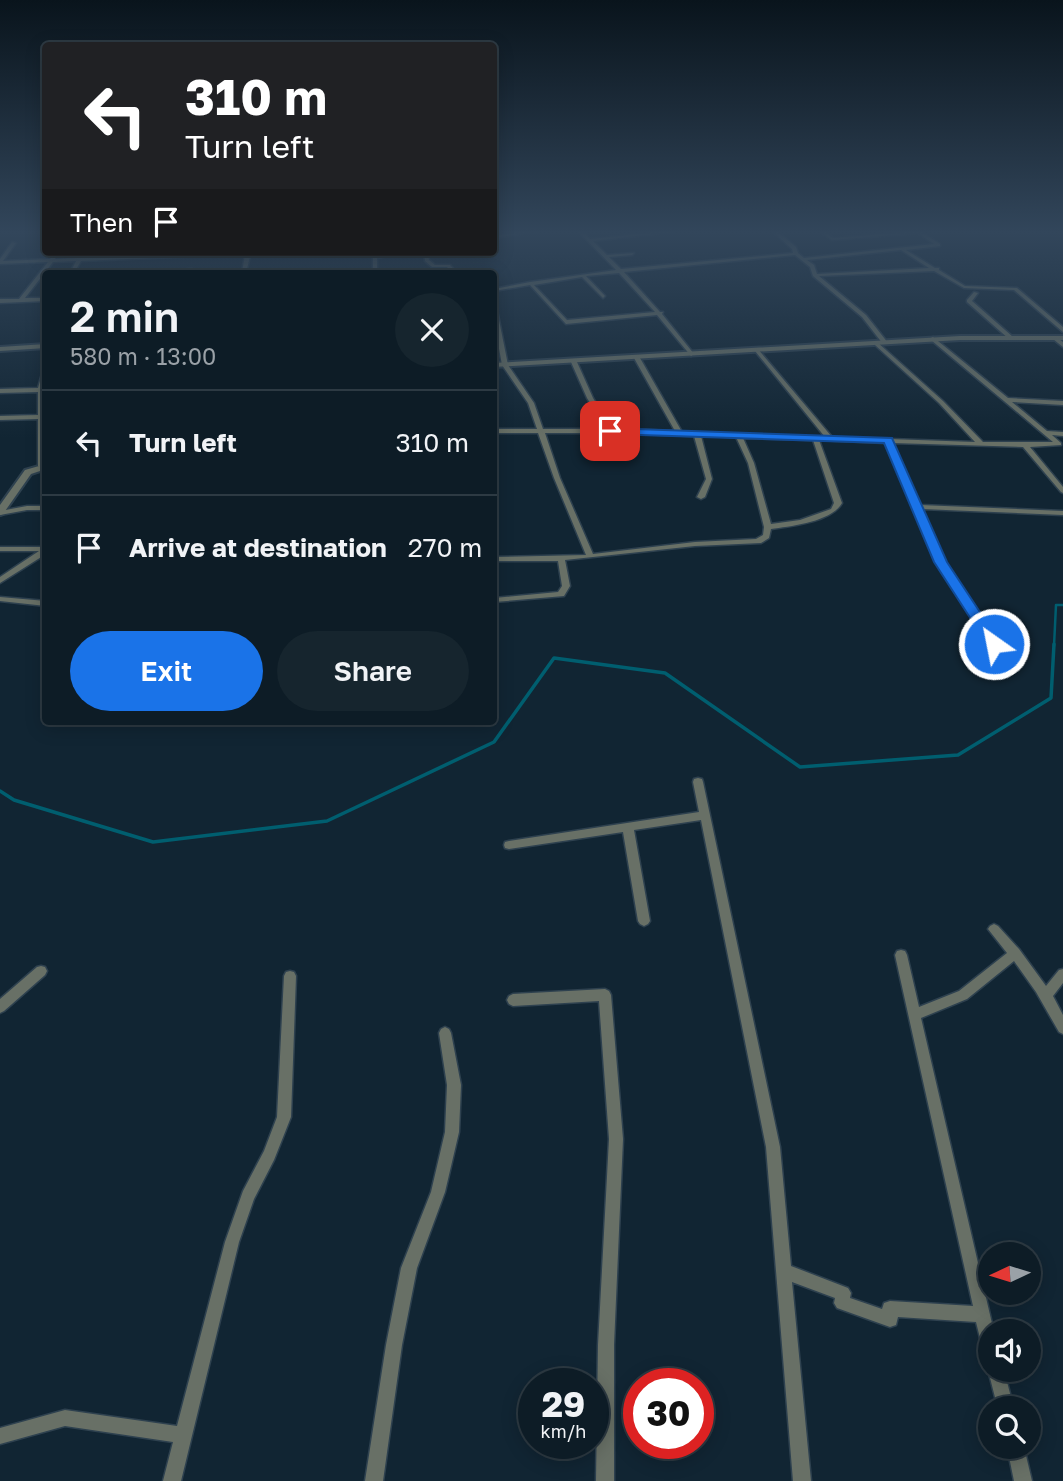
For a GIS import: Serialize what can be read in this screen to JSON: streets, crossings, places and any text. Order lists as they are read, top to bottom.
{
  "north": "left",
  "page": {
    "turn": ["310 m", "Turn left"],
    "then": "Then",
    "heading": ["2 min", "580 m · 13:00"],
    "list": [
      {
        "name": "Turn left",
        "value": "310 m"
      },
      {
        "name": "Arrive at destination",
        "value": "270 m"
      }
    ],
    "buttons": ["Exit", "Share"],
    "speed": "29 km/h",
    "limit": "30"
  }
}
